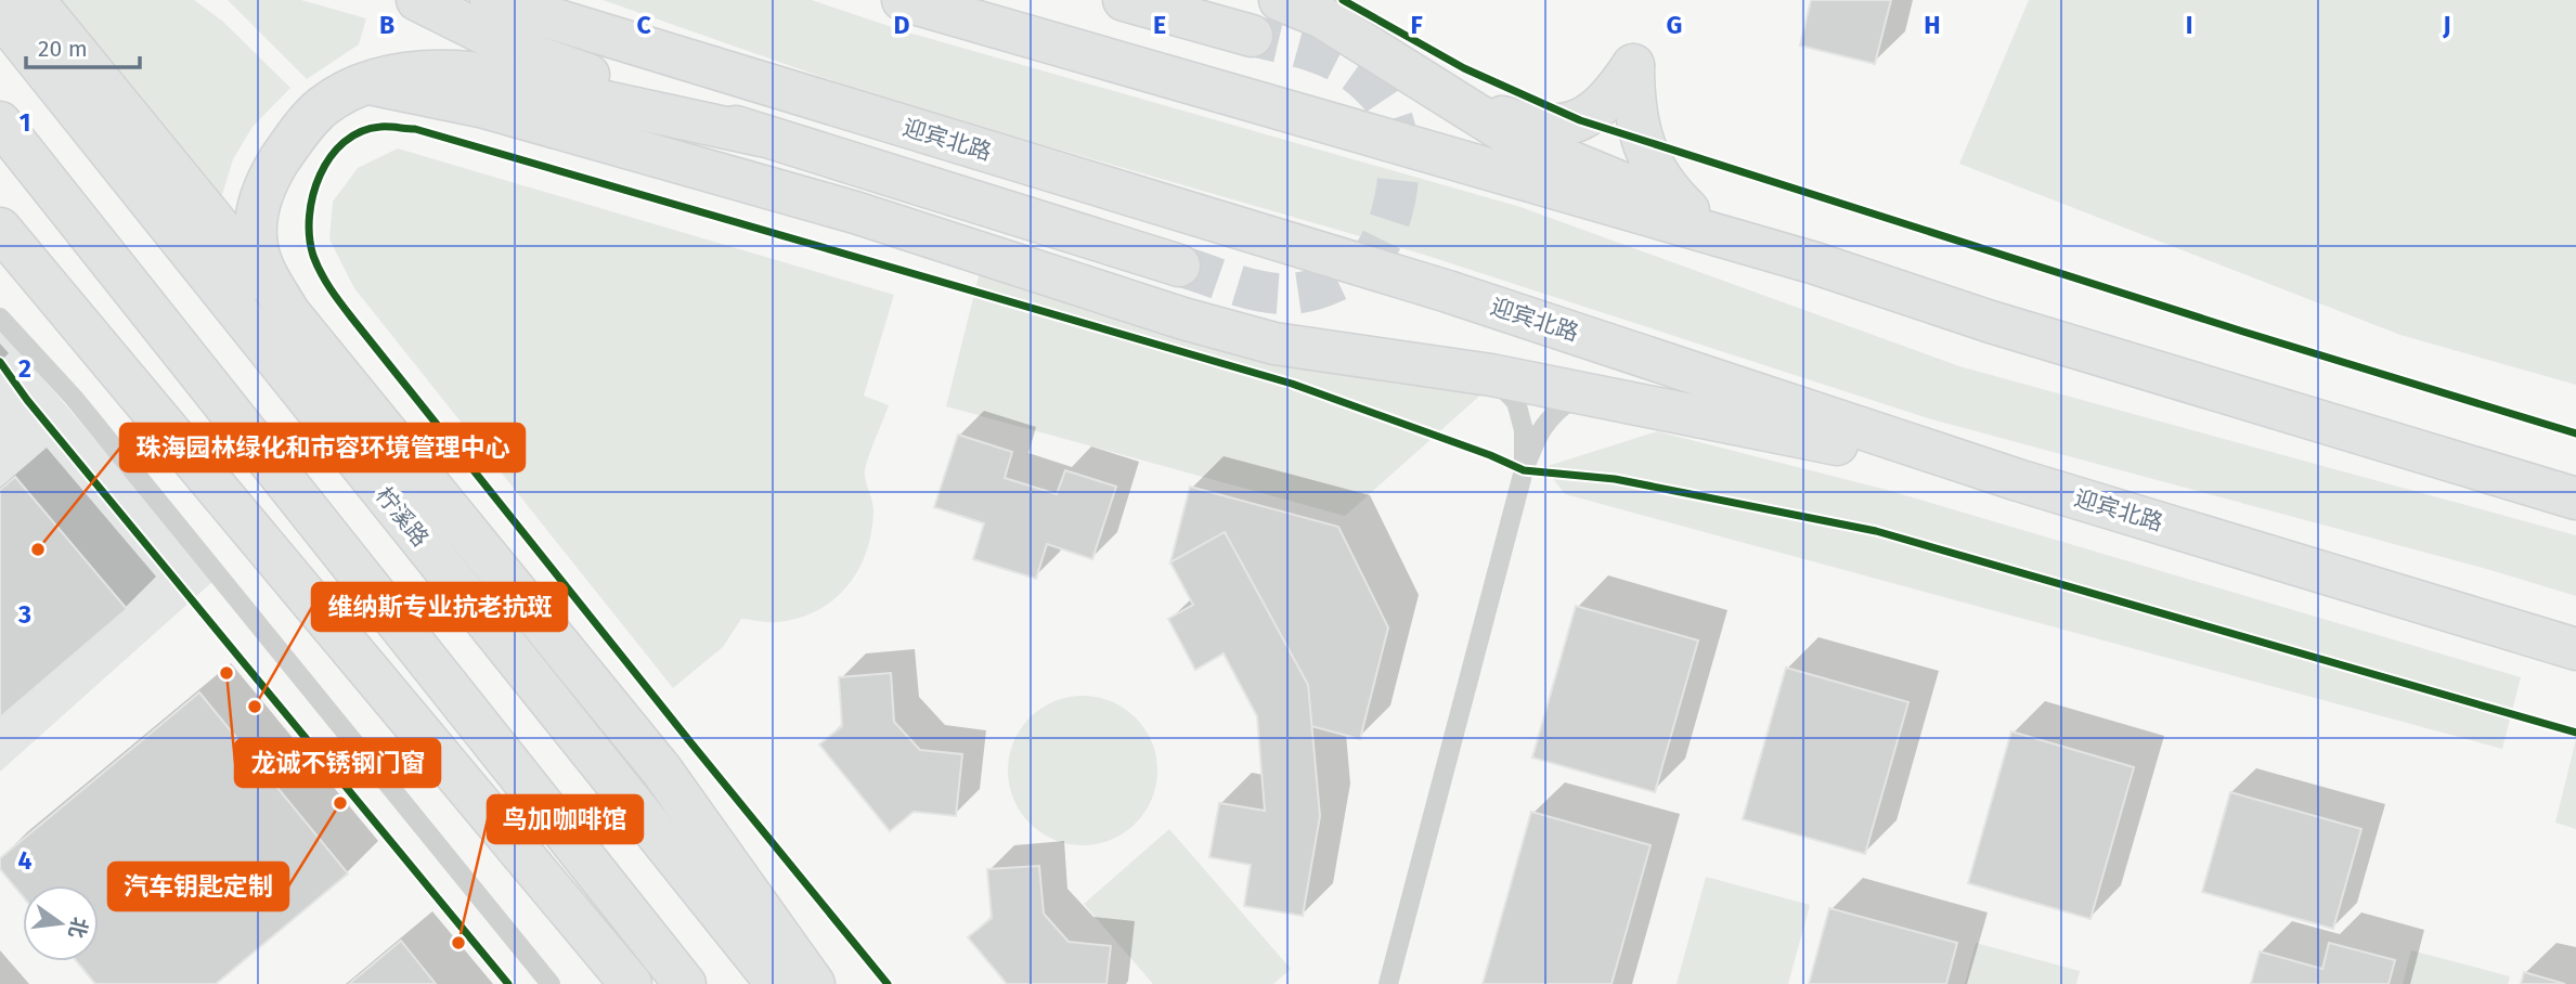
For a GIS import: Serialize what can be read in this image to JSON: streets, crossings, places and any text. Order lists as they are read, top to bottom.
{
  "streets": {
    "main road": ["迎宾北路", "柠溪路"]
  },
  "places": [
    "珠海园林绿化和市容环境管理中心",
    "龙诚不锈钢门窗",
    "维纳斯专业抗老抗斑",
    "汽车钥匙定制",
    "鸟加咖啡馆"
  ],
  "scale_bar": "20 m",
  "north": "right",
  "grid": {
    "columns": [
      "B",
      "C",
      "D",
      "E",
      "F",
      "G",
      "H",
      "I",
      "J"
    ],
    "rows": [
      "1",
      "2",
      "3",
      "4"
    ]
  }
}
